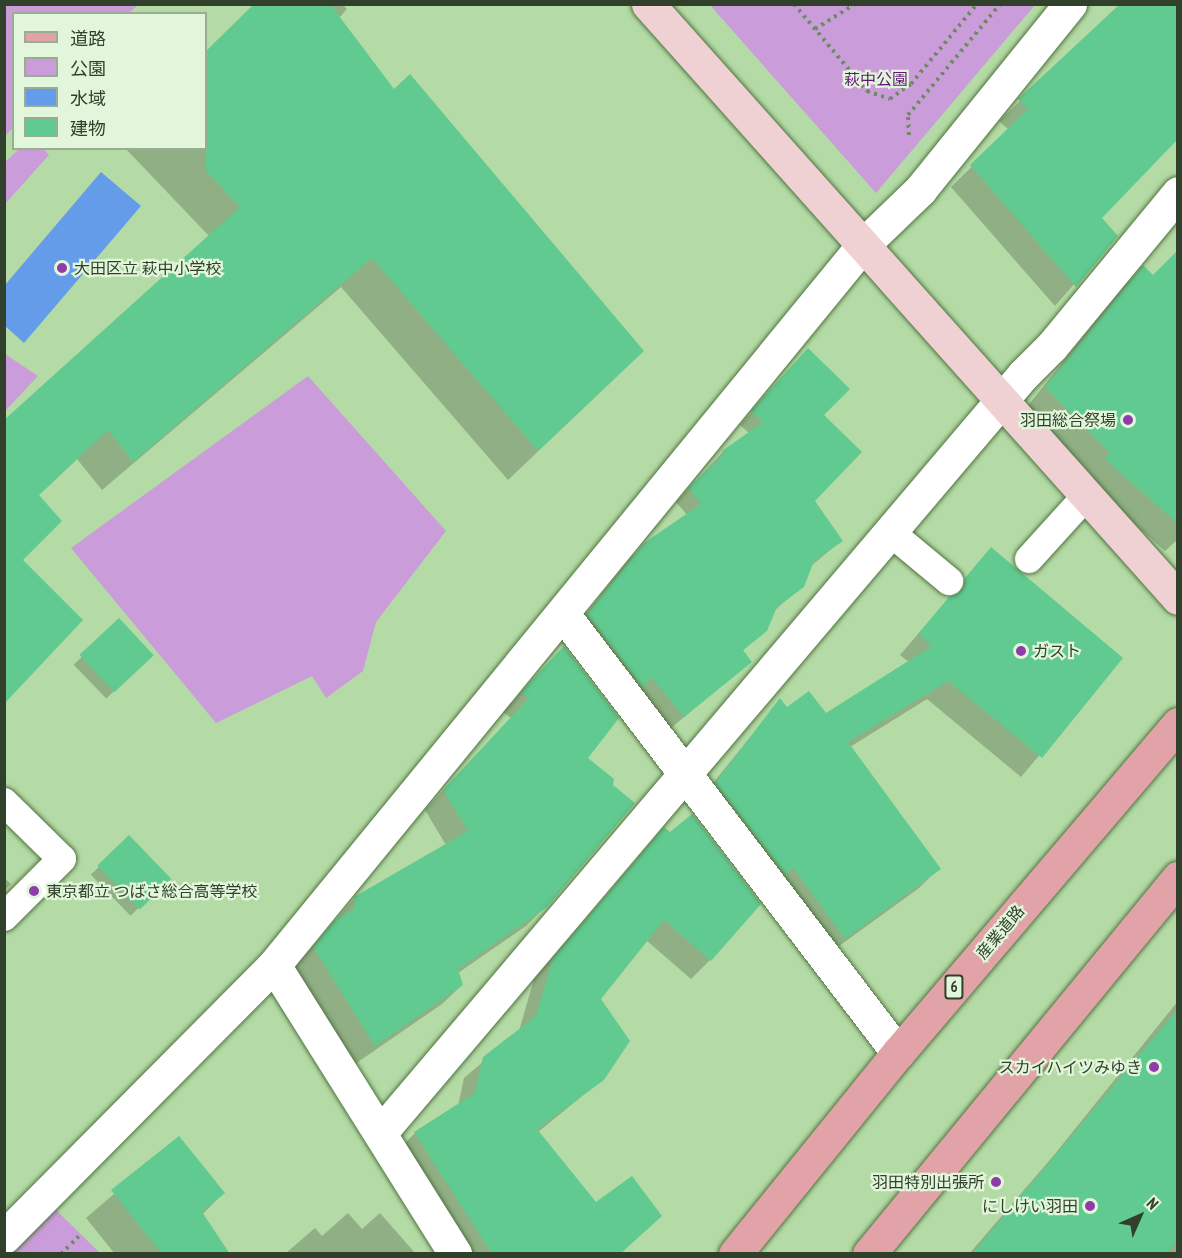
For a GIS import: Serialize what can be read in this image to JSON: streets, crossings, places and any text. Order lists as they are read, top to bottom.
{
  "streets": {
    "main road": ["産業道路", "6"]
  },
  "parks": ["萩中公園"],
  "places": [
    "大田区立 萩中小学校",
    "羽田総合祭場",
    "ガスト",
    "東京都立 つばさ総合高等学校",
    "スカイハイツみゆき",
    "羽田特別出張所",
    "にしけい羽田"
  ],
  "legend": [
    "道路",
    "公園",
    "水域",
    "建物"
  ],
  "north": "top right"
}
